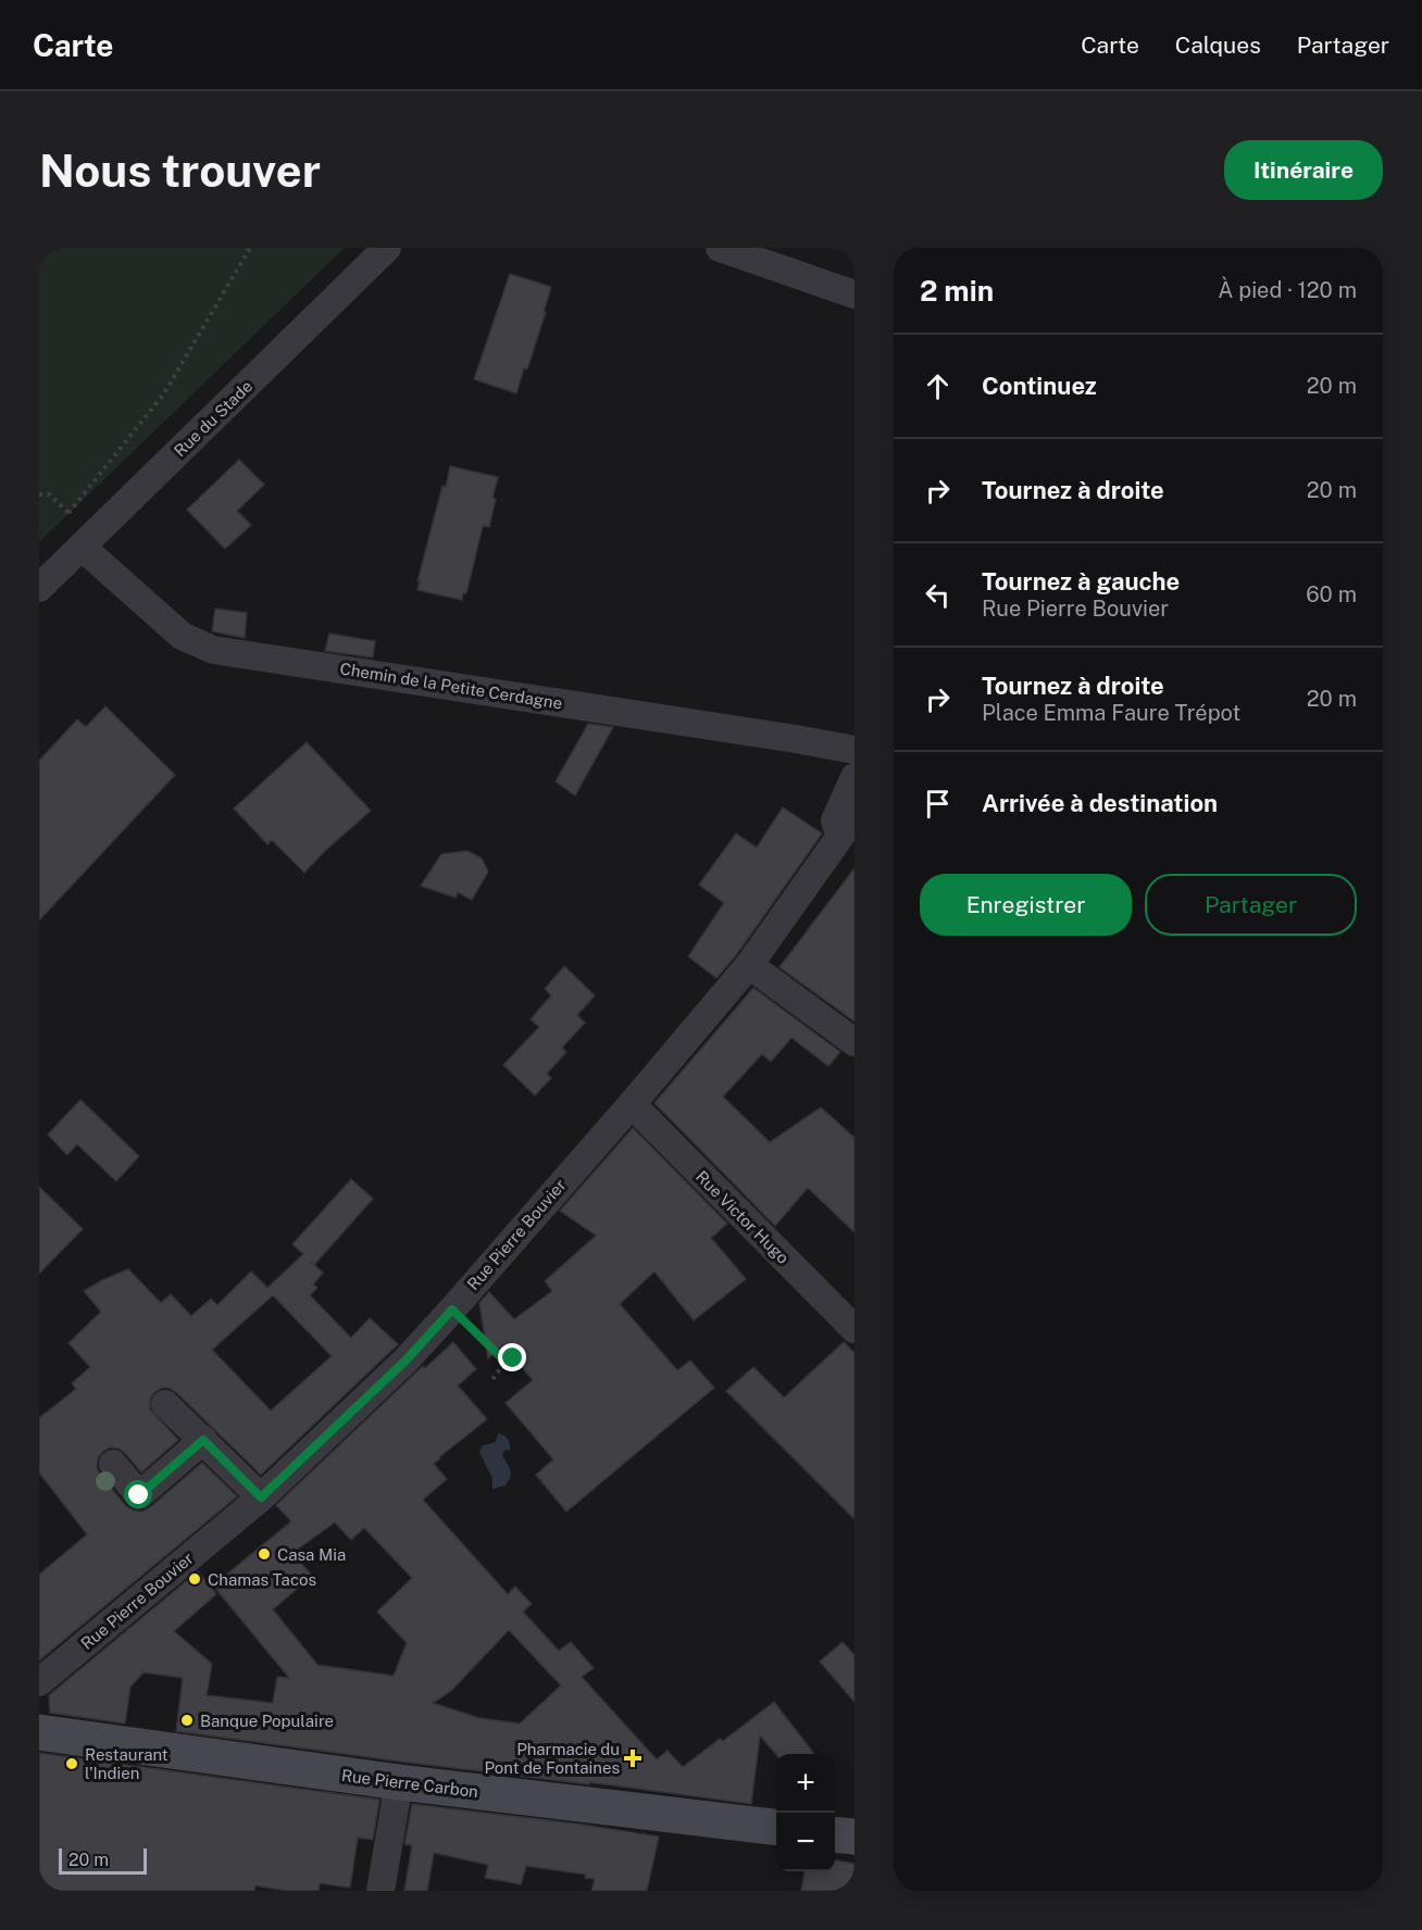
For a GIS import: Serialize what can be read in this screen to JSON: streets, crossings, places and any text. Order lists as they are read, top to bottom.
{
  "streets": {
    "street": [
      "Rue du Stade",
      "Chemin de la Petite Cerdagne",
      "Rue Victor Hugo",
      "Rue Pierre Bouvier",
      "Rue Pierre Carbon"
    ]
  },
  "crossings": [
    ["Rue du Stade", "Chemin de la Petite Cerdagne"],
    ["Rue Victor Hugo", "Rue Pierre Bouvier"]
  ],
  "places": {
    "other": [
      "Casa Mia",
      "Chamas Tacos",
      "Banque Populaire",
      "Restaurant l'Indien"
    ],
    "health": ["Pharmacie du Pont de Fontaines"]
  },
  "scale_bar": "20 m",
  "page": {
    "header": "Carte",
    "nav": ["Carte", "Calques", "Partager"],
    "buttons": [
      "Itinéraire",
      ["Enregistrer", "Partager"]
    ],
    "title": "Nous trouver",
    "heading": ["2 min", "À pied · 120 m"],
    "list": [
      ["Continuez", "20 m"],
      ["Tournez à droite", "20 m"],
      ["Tournez à gauche", "Rue Pierre Bouvier", "60 m"],
      ["Tournez à droite", "Place Emma Faure Trépot", "20 m"],
      "Arrivée à destination"
    ],
    "map_buttons": ["+", "−"],
    "scale": "20 m"
  }
}
